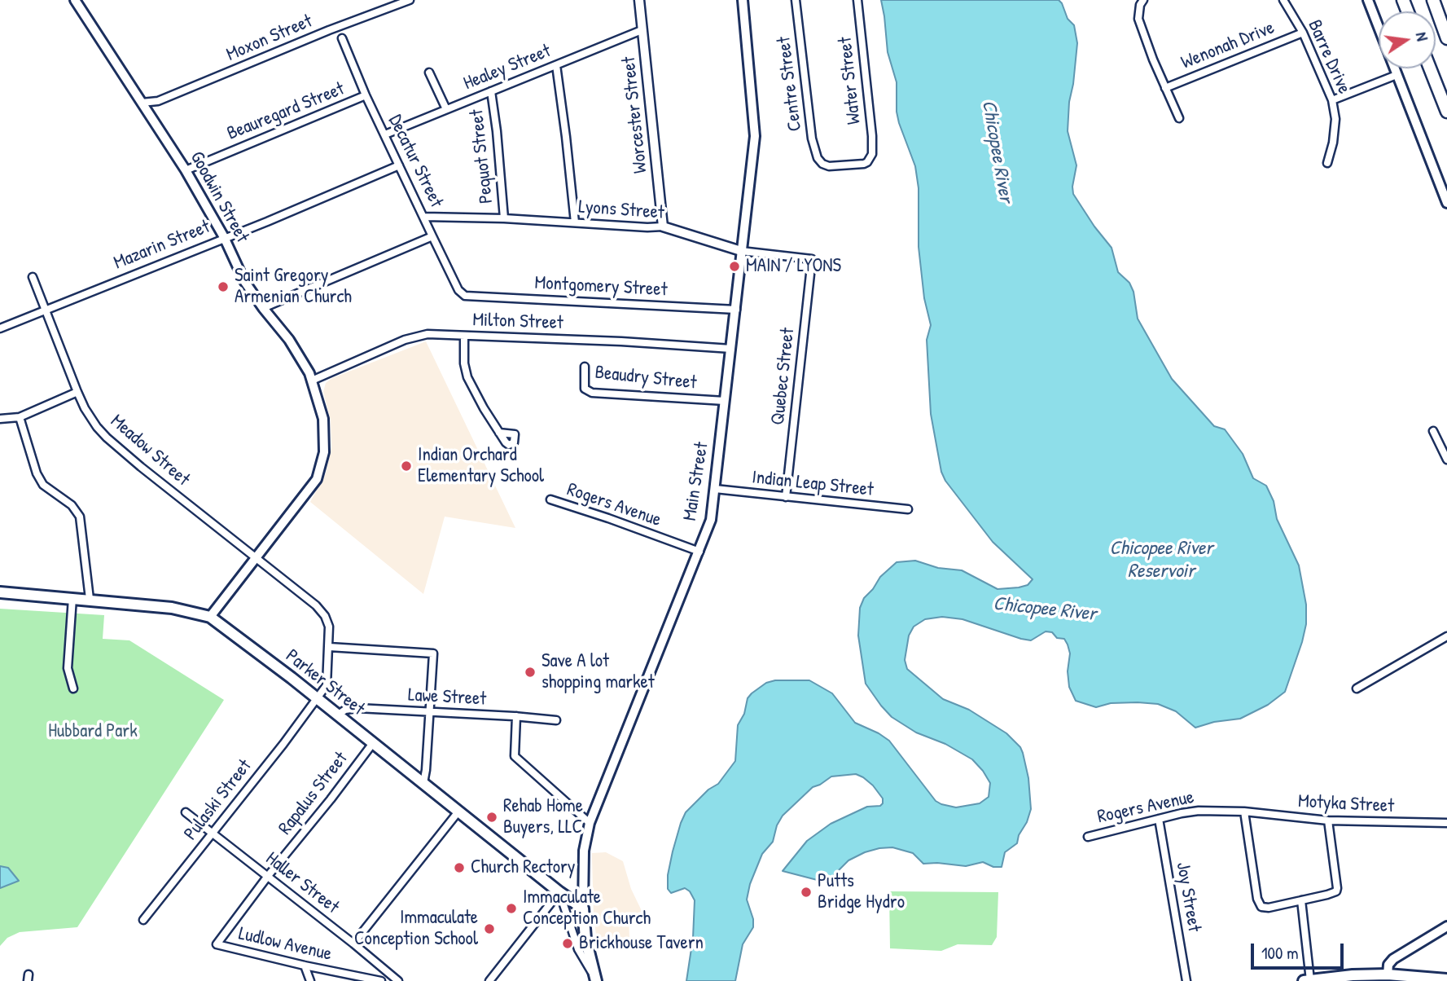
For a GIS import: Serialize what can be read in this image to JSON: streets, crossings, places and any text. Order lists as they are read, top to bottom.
{
  "streets": {
    "main road": ["Goodwin Street", "Main Street", "Parker Street"],
    "street": [
      "Moxon Street",
      "Wenonah Drive",
      "Barre Drive",
      "Healey Street",
      "Water Street",
      "Centre Street",
      "Beauregard Street",
      "Worcester Street",
      "Pequot Street",
      "Decatur Street",
      "Lyons Street",
      "Mazarin Street",
      "Montgomery Street",
      "Milton Street",
      "Quebec Street",
      "Beaudry Street",
      "Meadow Street",
      "Indian Leap Street",
      "Rogers Avenue",
      "Lawe Street",
      "Rapalus Street",
      "Pulaski Street",
      "Motyka Street",
      "Haller Street",
      "Joy Street",
      "Ludlow Avenue"
    ]
  },
  "crossings": [
    ["Moxon Street", "Goodwin Street"],
    ["Wenonah Drive", "Barre Drive"],
    ["Healey Street", "Worcester Street"],
    ["Healey Street", "Pequot Street"],
    ["Healey Street", "Decatur Street"],
    ["Water Street", "Centre Street"],
    ["Beauregard Street", "Decatur Street"],
    ["Beauregard Street", "Goodwin Street"],
    ["Worcester Street", "Lyons Street"],
    ["Pequot Street", "Lyons Street"],
    ["Decatur Street", "Lyons Street"],
    ["Decatur Street", "Mazarin Street"],
    ["Decatur Street", "Montgomery Street"],
    ["Goodwin Street", "Mazarin Street"],
    ["Goodwin Street", "Milton Street"],
    ["Goodwin Street", "Meadow Street"],
    ["Goodwin Street", "Parker Street"],
    ["Lyons Street", "Quebec Street"],
    ["Lyons Street", "Main Street"],
    ["Mazarin Street", "Meadow Street"],
    ["Montgomery Street", "Main Street"],
    ["Milton Street", "Main Street"],
    ["Quebec Street", "Indian Leap Street"],
    ["Beaudry Street", "Main Street"],
    ["Meadow Street", "Pulaski Street"],
    ["Main Street", "Indian Leap Street"],
    ["Main Street", "Rogers Avenue"],
    ["Main Street", "Parker Street"],
    ["Rogers Avenue", "Motyka Street"],
    ["Rogers Avenue", "Joy Street"],
    ["Parker Street", "Lawe Street"],
    ["Parker Street", "Rapalus Street"],
    ["Parker Street", "Pulaski Street"],
    ["Rapalus Street", "Haller Street"],
    ["Rapalus Street", "Ludlow Avenue"],
    ["Pulaski Street", "Haller Street"]
  ],
  "water": ["Chicopee River", "Chicopee River Reservoir"],
  "parks": ["Hubbard Park"],
  "places": [
    "MAIN / LYONS",
    "Saint Gregory Armenian Church",
    "Indian Orchard Elementary School",
    "Save A lot shopping market",
    "Rehab Home Buyers, LLC",
    "Church Rectory",
    "Putts Bridge Hydro",
    "Immaculate Conception Church",
    "Immaculate Conception School",
    "Brickhouse Tavern"
  ],
  "scale_bar": "100 m",
  "north": "right"
}
